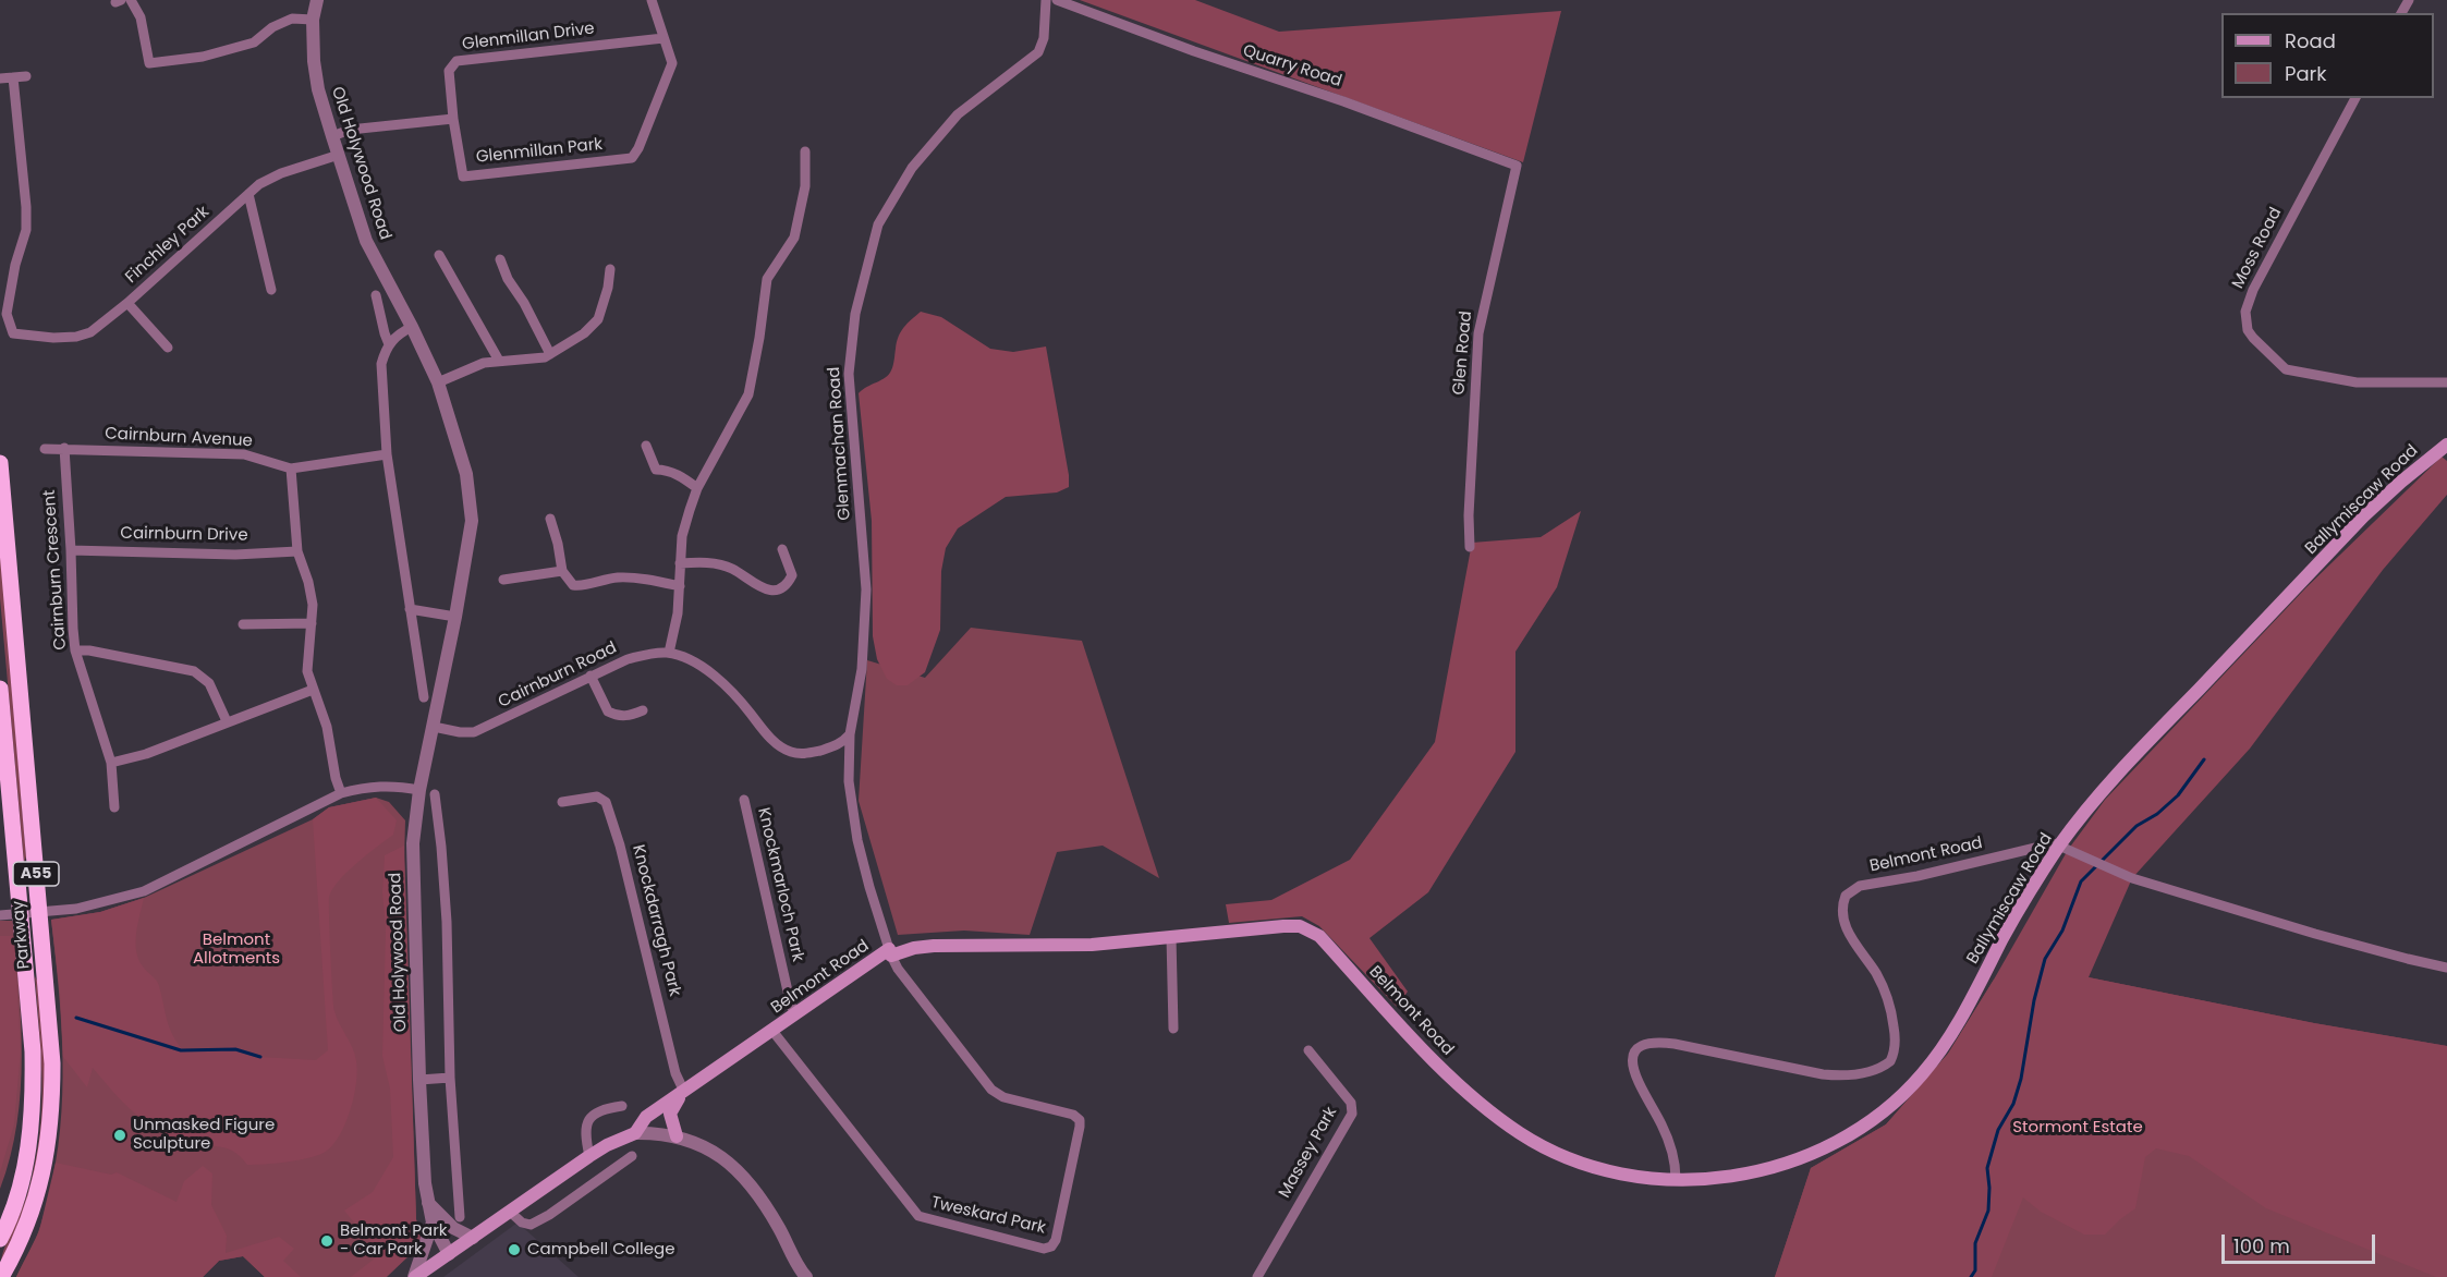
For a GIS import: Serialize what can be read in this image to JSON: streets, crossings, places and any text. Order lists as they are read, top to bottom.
{
  "streets": {
    "highway": ["A55", "Parkway"],
    "main road": ["Ballymiscaw Road", "Belmont Road"],
    "street": [
      "Glenmillan Drive",
      "Quarry Road",
      "Glenmillan Park",
      "Old Holywood Road",
      "Finchley Park",
      "Moss Road",
      "Glen Road",
      "Cairnburn Avenue",
      "Glenmachan Road",
      "Cairnburn Drive",
      "Cairnburn Crescent",
      "Cairnburn Road",
      "Knockmarloch Park",
      "Knockdarragh Park",
      "Massey Park",
      "Tweskard Park"
    ]
  },
  "crossings": [
    ["Glenmillan Drive", "Glenmillan Park"],
    ["Quarry Road", "Glen Road"],
    ["Old Holywood Road", "Finchley Park"],
    ["Old Holywood Road", "Cairnburn Road"],
    ["Old Holywood Road", "Belmont Road"],
    ["Cairnburn Avenue", "Cairnburn Crescent"],
    ["Glenmachan Road", "Belmont Road"],
    ["Glenmachan Road", "Tweskard Park"],
    ["Ballymiscaw Road", "Belmont Road"],
    ["Cairnburn Drive", "Cairnburn Crescent"],
    ["Belmont Road", "Knockmarloch Park"],
    ["Belmont Road", "Knockdarragh Park"],
    ["Belmont Road", "Tweskard Park"]
  ],
  "parks": ["Belmont Allotments", "Stormont Estate"],
  "places": ["Unmasked Figure Sculpture", "Belmont Park - Car Park", "Campbell College"],
  "legend": ["Road", "Park"],
  "scale_bar": "100 m"
}
